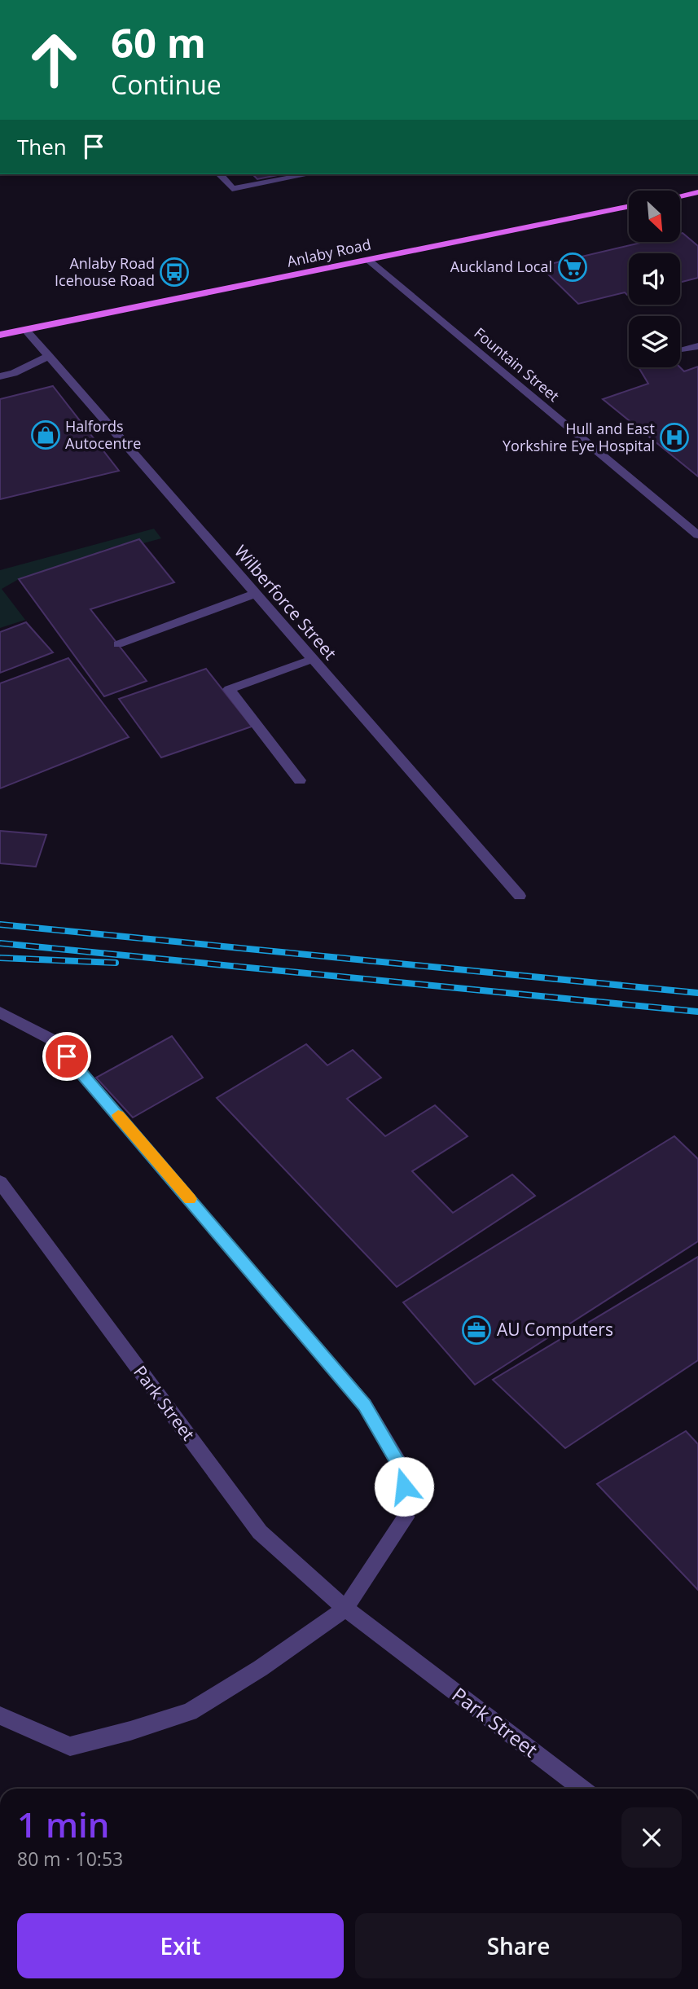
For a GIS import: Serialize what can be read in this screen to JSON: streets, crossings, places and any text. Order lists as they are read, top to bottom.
{
  "streets": {
    "main road": ["Anlaby Road"],
    "street": ["Fountain Street", "Wilberforce Street", "Park Street"]
  },
  "crossings": [
    ["Anlaby Road", "Fountain Street"],
    ["Anlaby Road", "Wilberforce Street"]
  ],
  "places": {
    "supermarket": ["Auckland Local"],
    "bus stop": ["Anlaby Road Icehouse Road"],
    "shop": ["Halfords Autocentre"],
    "hospital": ["Hull and East Yorkshire Eye Hospital"],
    "office": ["AU Computers"]
  },
  "north": "bottom right",
  "page": {
    "turn": ["60 m", "Continue"],
    "then": "Then",
    "heading": ["1 min", "80 m · 10:53"],
    "buttons": ["Exit", "Share"]
  }
}
